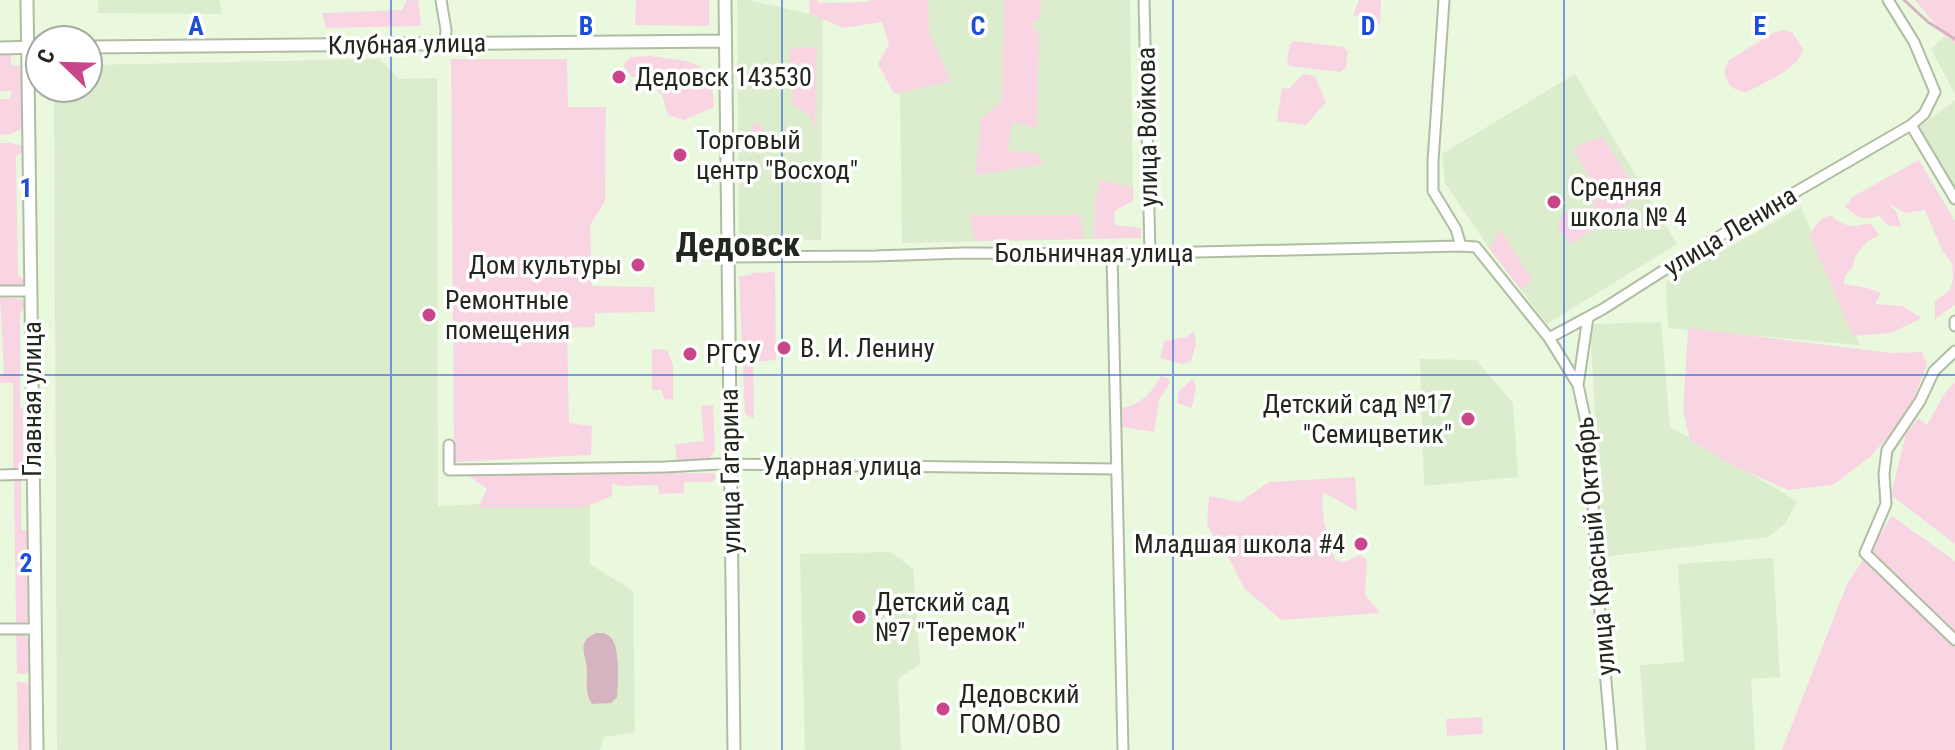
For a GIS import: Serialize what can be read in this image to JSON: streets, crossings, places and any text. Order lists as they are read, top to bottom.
{
  "streets": {
    "street": [
      "Клубная улица",
      "улица Войкова",
      "улица Ленина",
      "Больничная улица",
      "Главная улица",
      "Ударная улица",
      "улица Гагарина",
      "улица Красный Октябрь"
    ]
  },
  "crossings": [
    ["Клубная улица", "улица Гагарина"],
    ["улица Войкова", "Больничная улица"],
    ["улица Ленина", "улица Красный Октябрь"],
    ["Больничная улица", "улица Гагарина"],
    ["Больничная улица", "улица Красный Октябрь"],
    ["Ударная улица", "улица Гагарина"]
  ],
  "districts": ["Дедовск"],
  "places": [
    "Дедовск 143530",
    "Торговый центр \"Восход\"",
    "Средняя школа № 4",
    "Дом культуры",
    "Ремонтные помещения",
    "В. И. Ленину",
    "РГСУ",
    "Детский сад №17 \"Семицветик\"",
    "Младшая школа #4",
    "Детский сад №7 \"Теремок\"",
    "Дедовский ГОМ/ОВО"
  ],
  "north": "top left",
  "grid": {
    "columns": [
      "A",
      "B",
      "C",
      "D",
      "E"
    ],
    "rows": ["1", "2"]
  }
}
